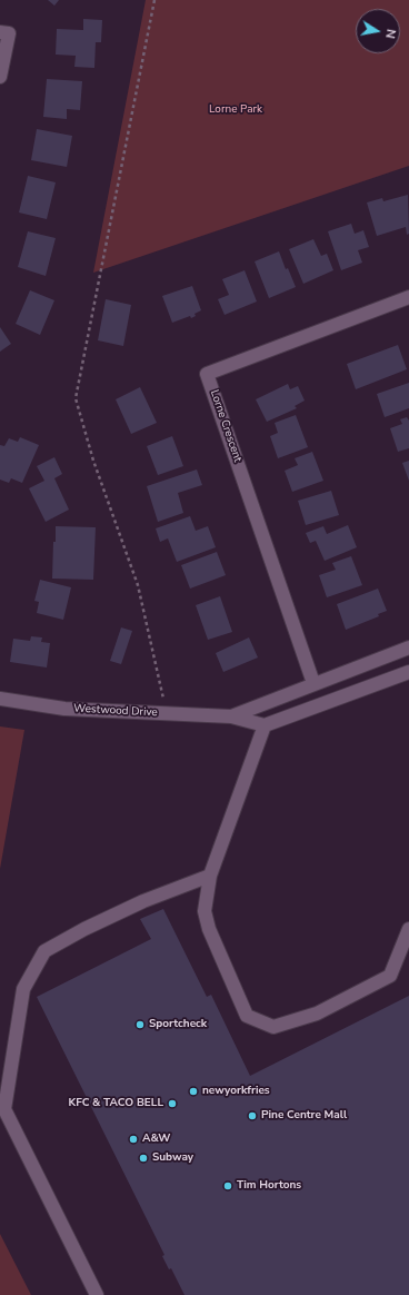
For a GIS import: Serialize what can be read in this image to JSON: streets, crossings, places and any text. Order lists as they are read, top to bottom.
{
  "streets": {
    "street": ["Lorne Crescent", "Westwood Drive"]
  },
  "crossings": [
    ["Lorne Crescent", "Westwood Drive"]
  ],
  "parks": ["Lorne Park"],
  "places": [
    "Sportcheck",
    "newyorkfries",
    "KFC & TACO BELL",
    "Pine Centre Mall",
    "A&W",
    "Subway",
    "Tim Hortons"
  ],
  "north": "right"
}
